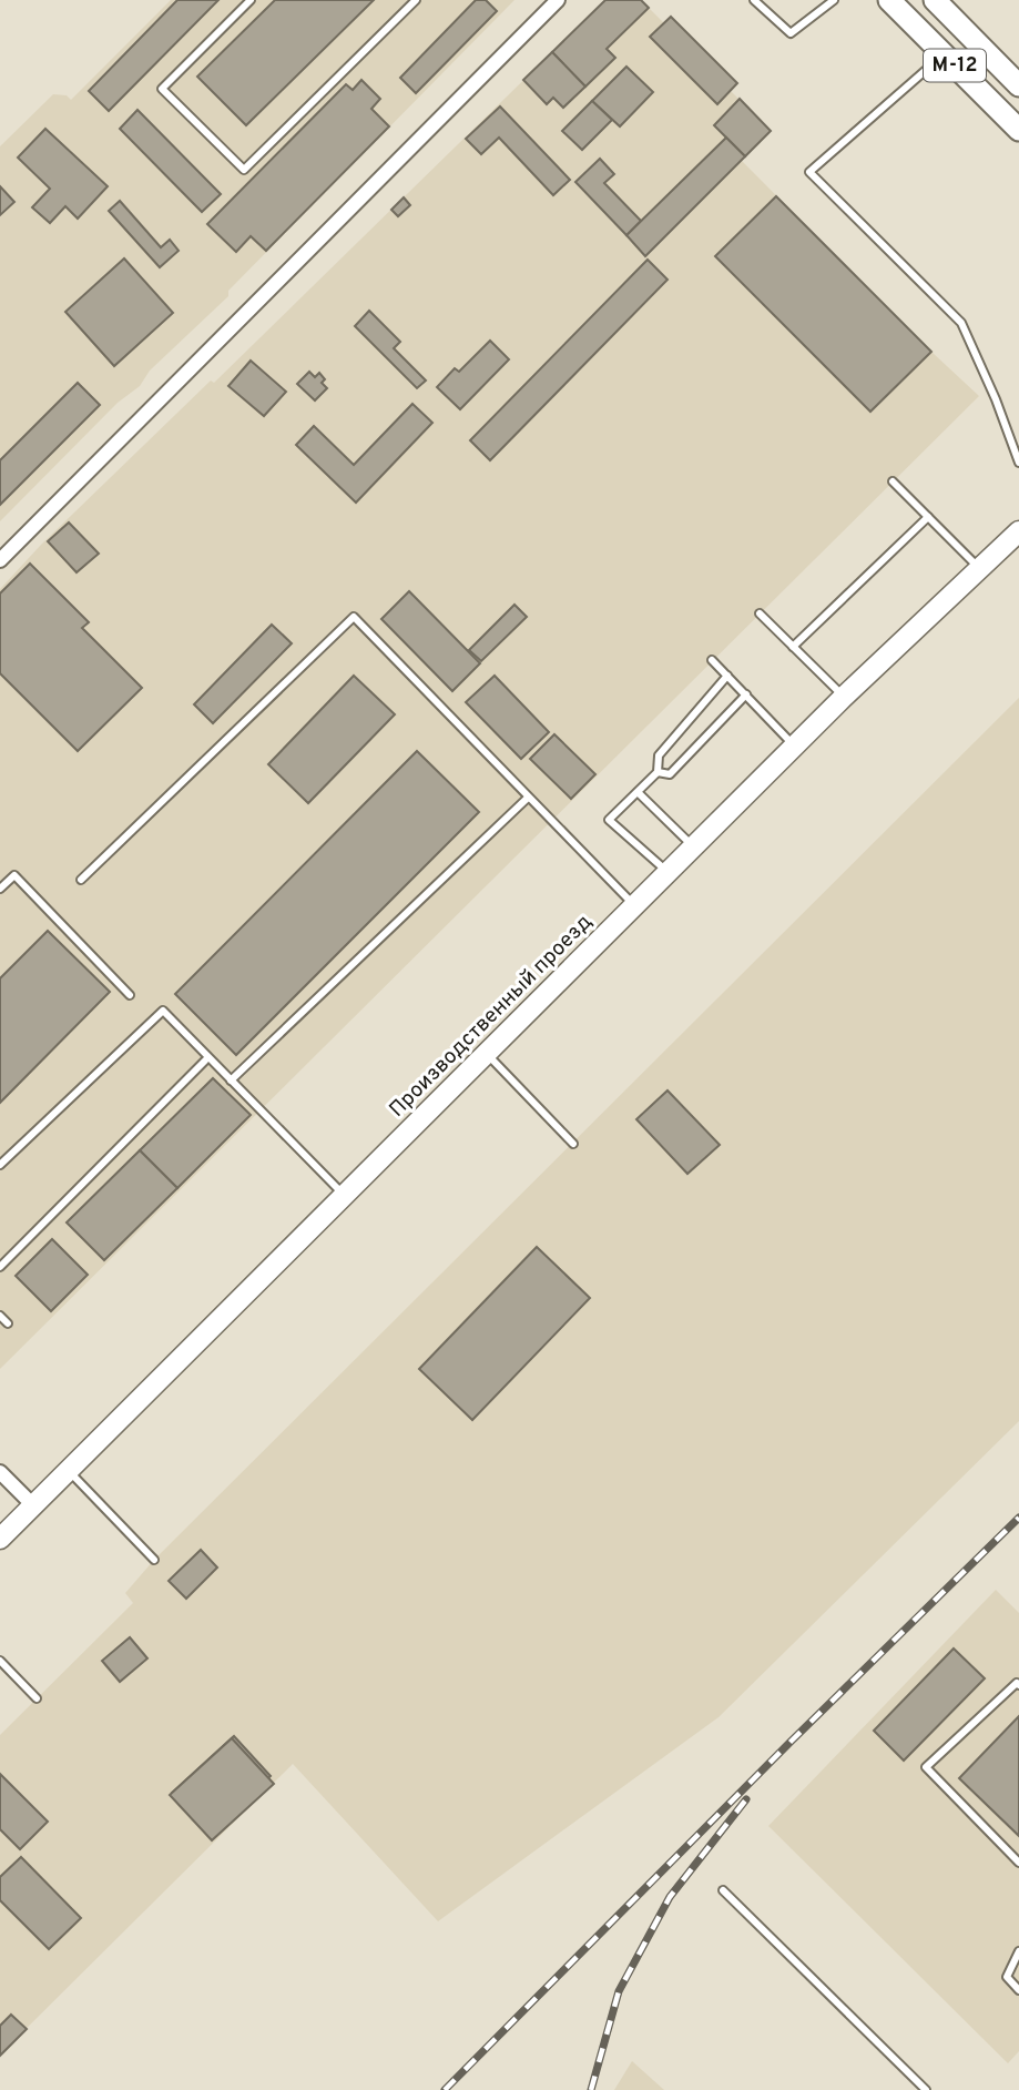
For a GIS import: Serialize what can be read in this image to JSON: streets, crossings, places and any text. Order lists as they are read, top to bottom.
{
  "streets": {
    "main road": ["М-12"],
    "street": ["Производственный проезд"]
  }
}
